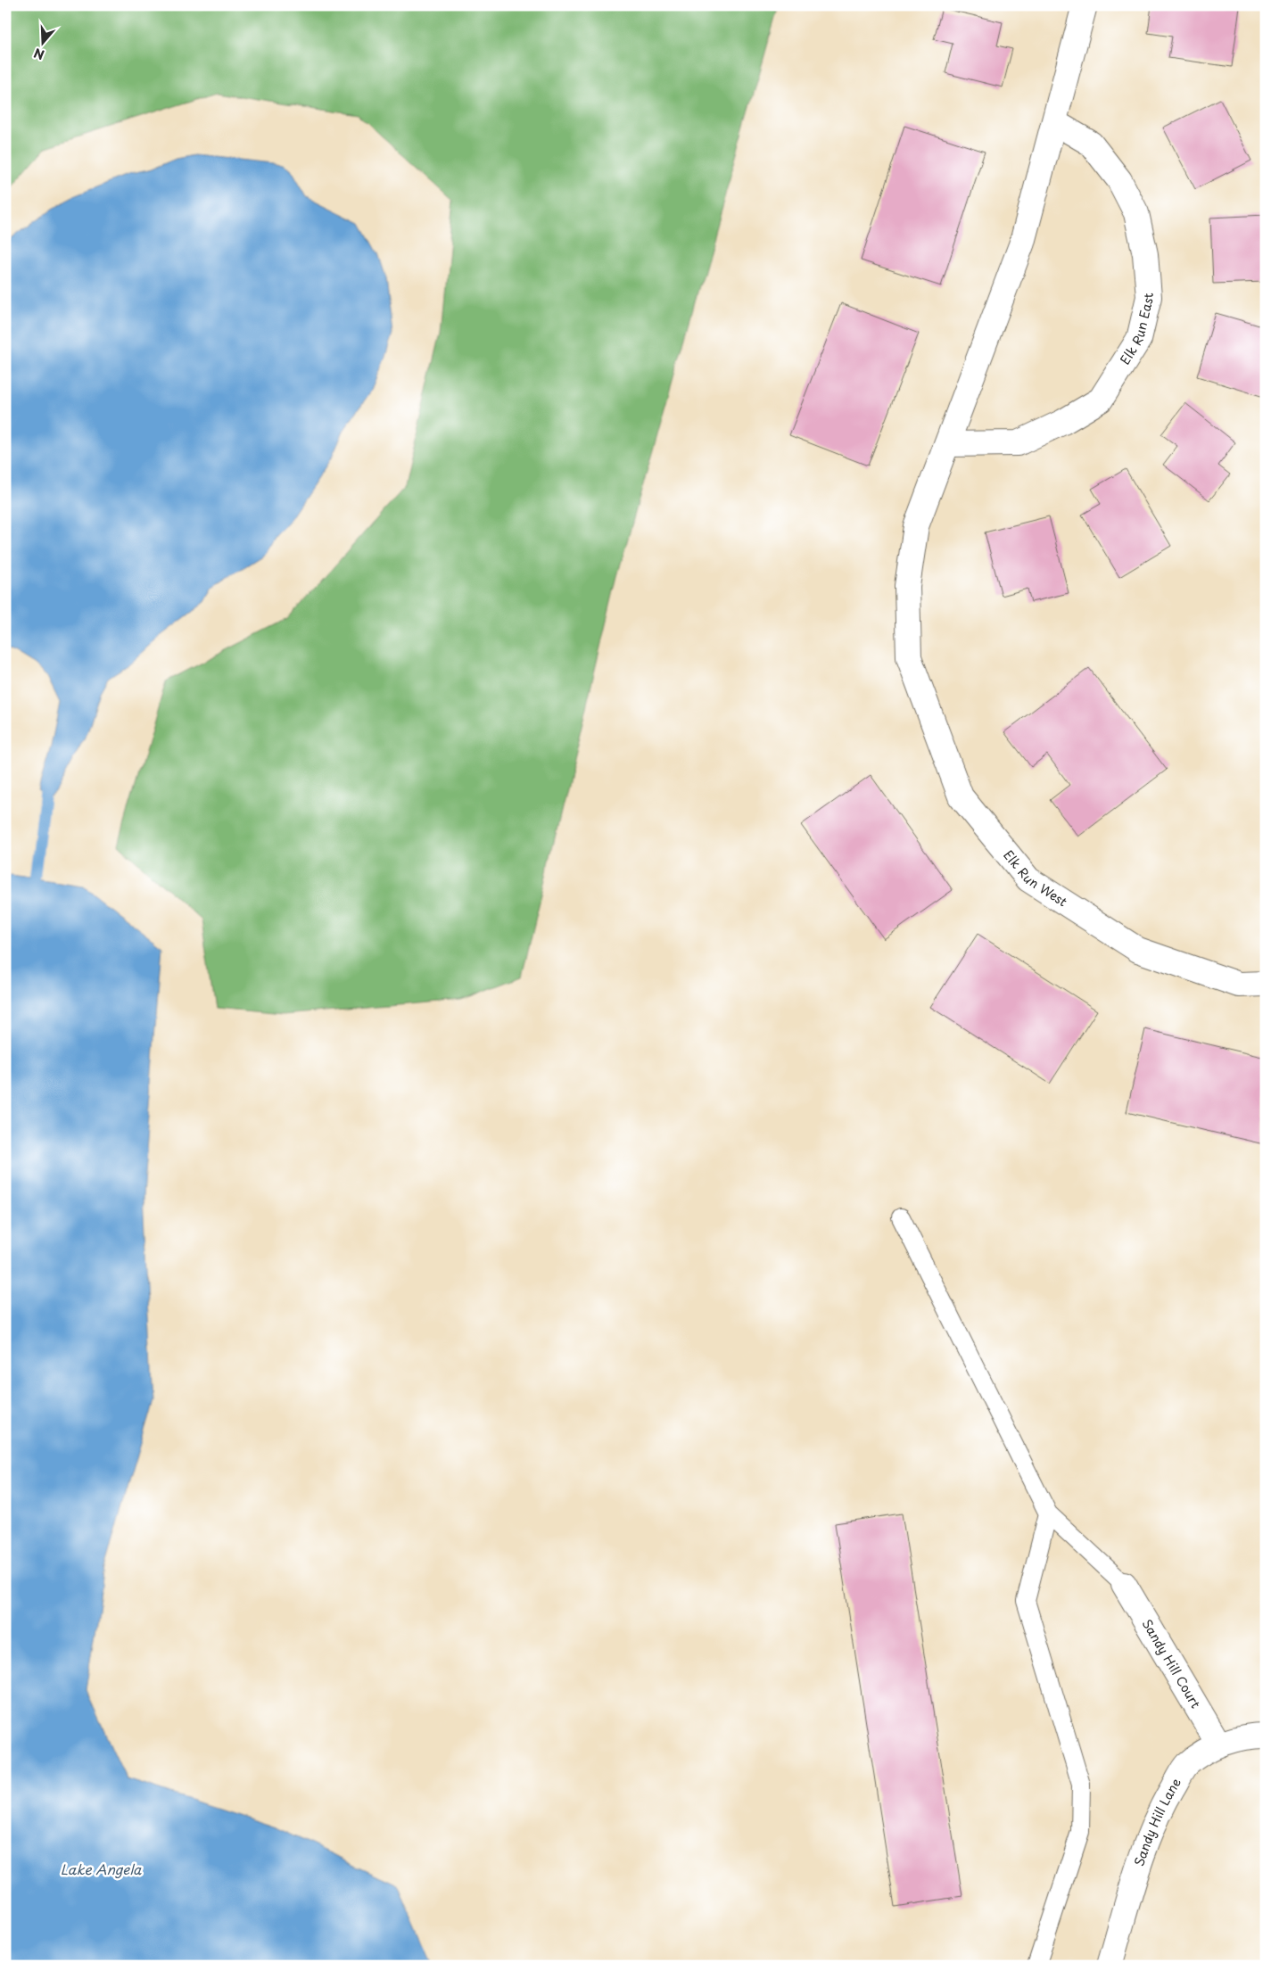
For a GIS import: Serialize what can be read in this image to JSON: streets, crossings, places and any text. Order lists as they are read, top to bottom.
{
  "streets": {
    "street": [
      "Elk Run East",
      "Elk Run West",
      "Sandy Hill Court",
      "Sandy Hill Lane"
    ]
  },
  "crossings": [
    ["Elk Run East", "Elk Run West"],
    ["Sandy Hill Court", "Sandy Hill Lane"]
  ],
  "water": ["Lake Angela"],
  "north": "bottom"
}
